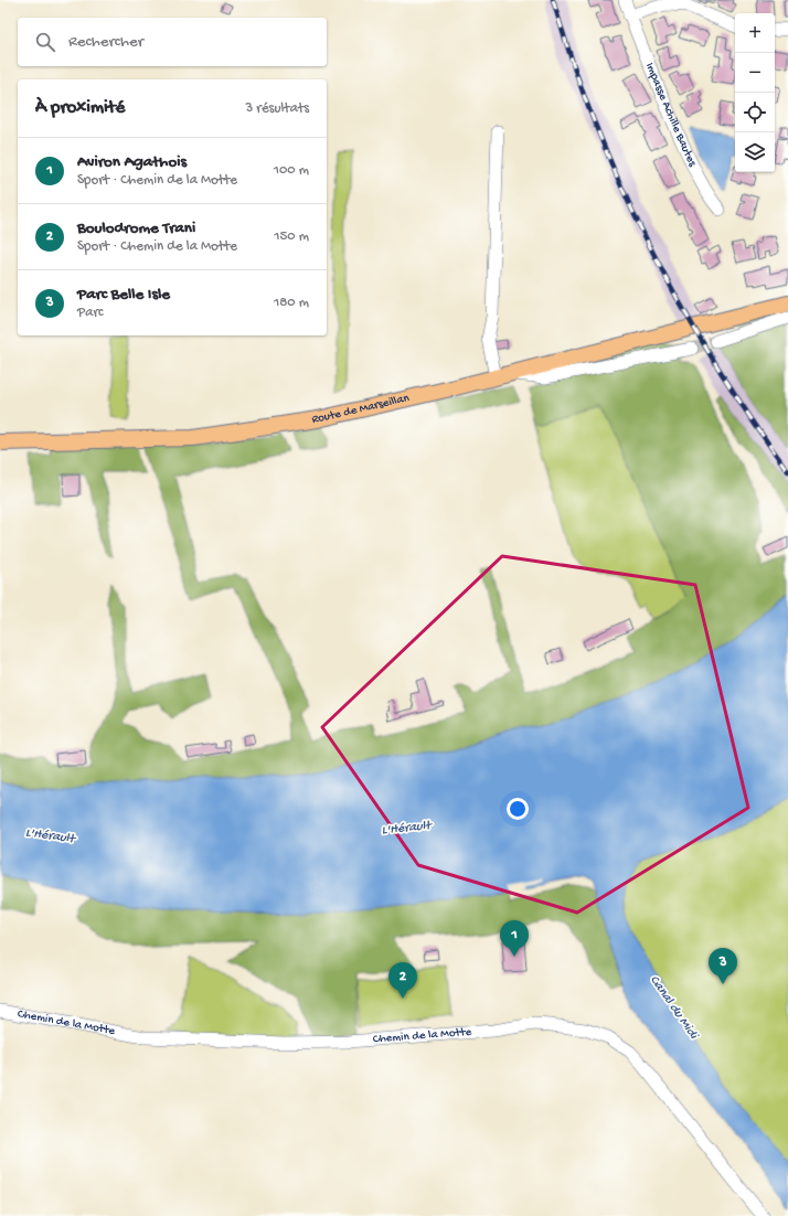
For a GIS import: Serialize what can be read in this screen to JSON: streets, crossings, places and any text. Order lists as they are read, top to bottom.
{
  "streets": {
    "main road": ["Route de Marseillan"],
    "street": ["Impasse Achille Bautes", "Chemin de la Motte"]
  },
  "water": ["L'Hérault", "Canal du Midi"],
  "page": {
    "map_buttons": ["+", "−"],
    "search": "Rechercher",
    "heading": ["À proximité", "3 résultats"],
    "list": [
      {
        "mark": "1",
        "name": "Aviron Agathois",
        "note": "Sport · Chemin de la Motte",
        "value": "100 m"
      },
      {
        "mark": "2",
        "name": "Boulodrome Trani",
        "note": "Sport · Chemin de la Motte",
        "value": "150 m"
      },
      {
        "mark": "3",
        "name": "Parc Belle Isle",
        "note": "Parc",
        "value": "180 m"
      }
    ],
    "pins": ["1", "3", "2"]
  }
}
